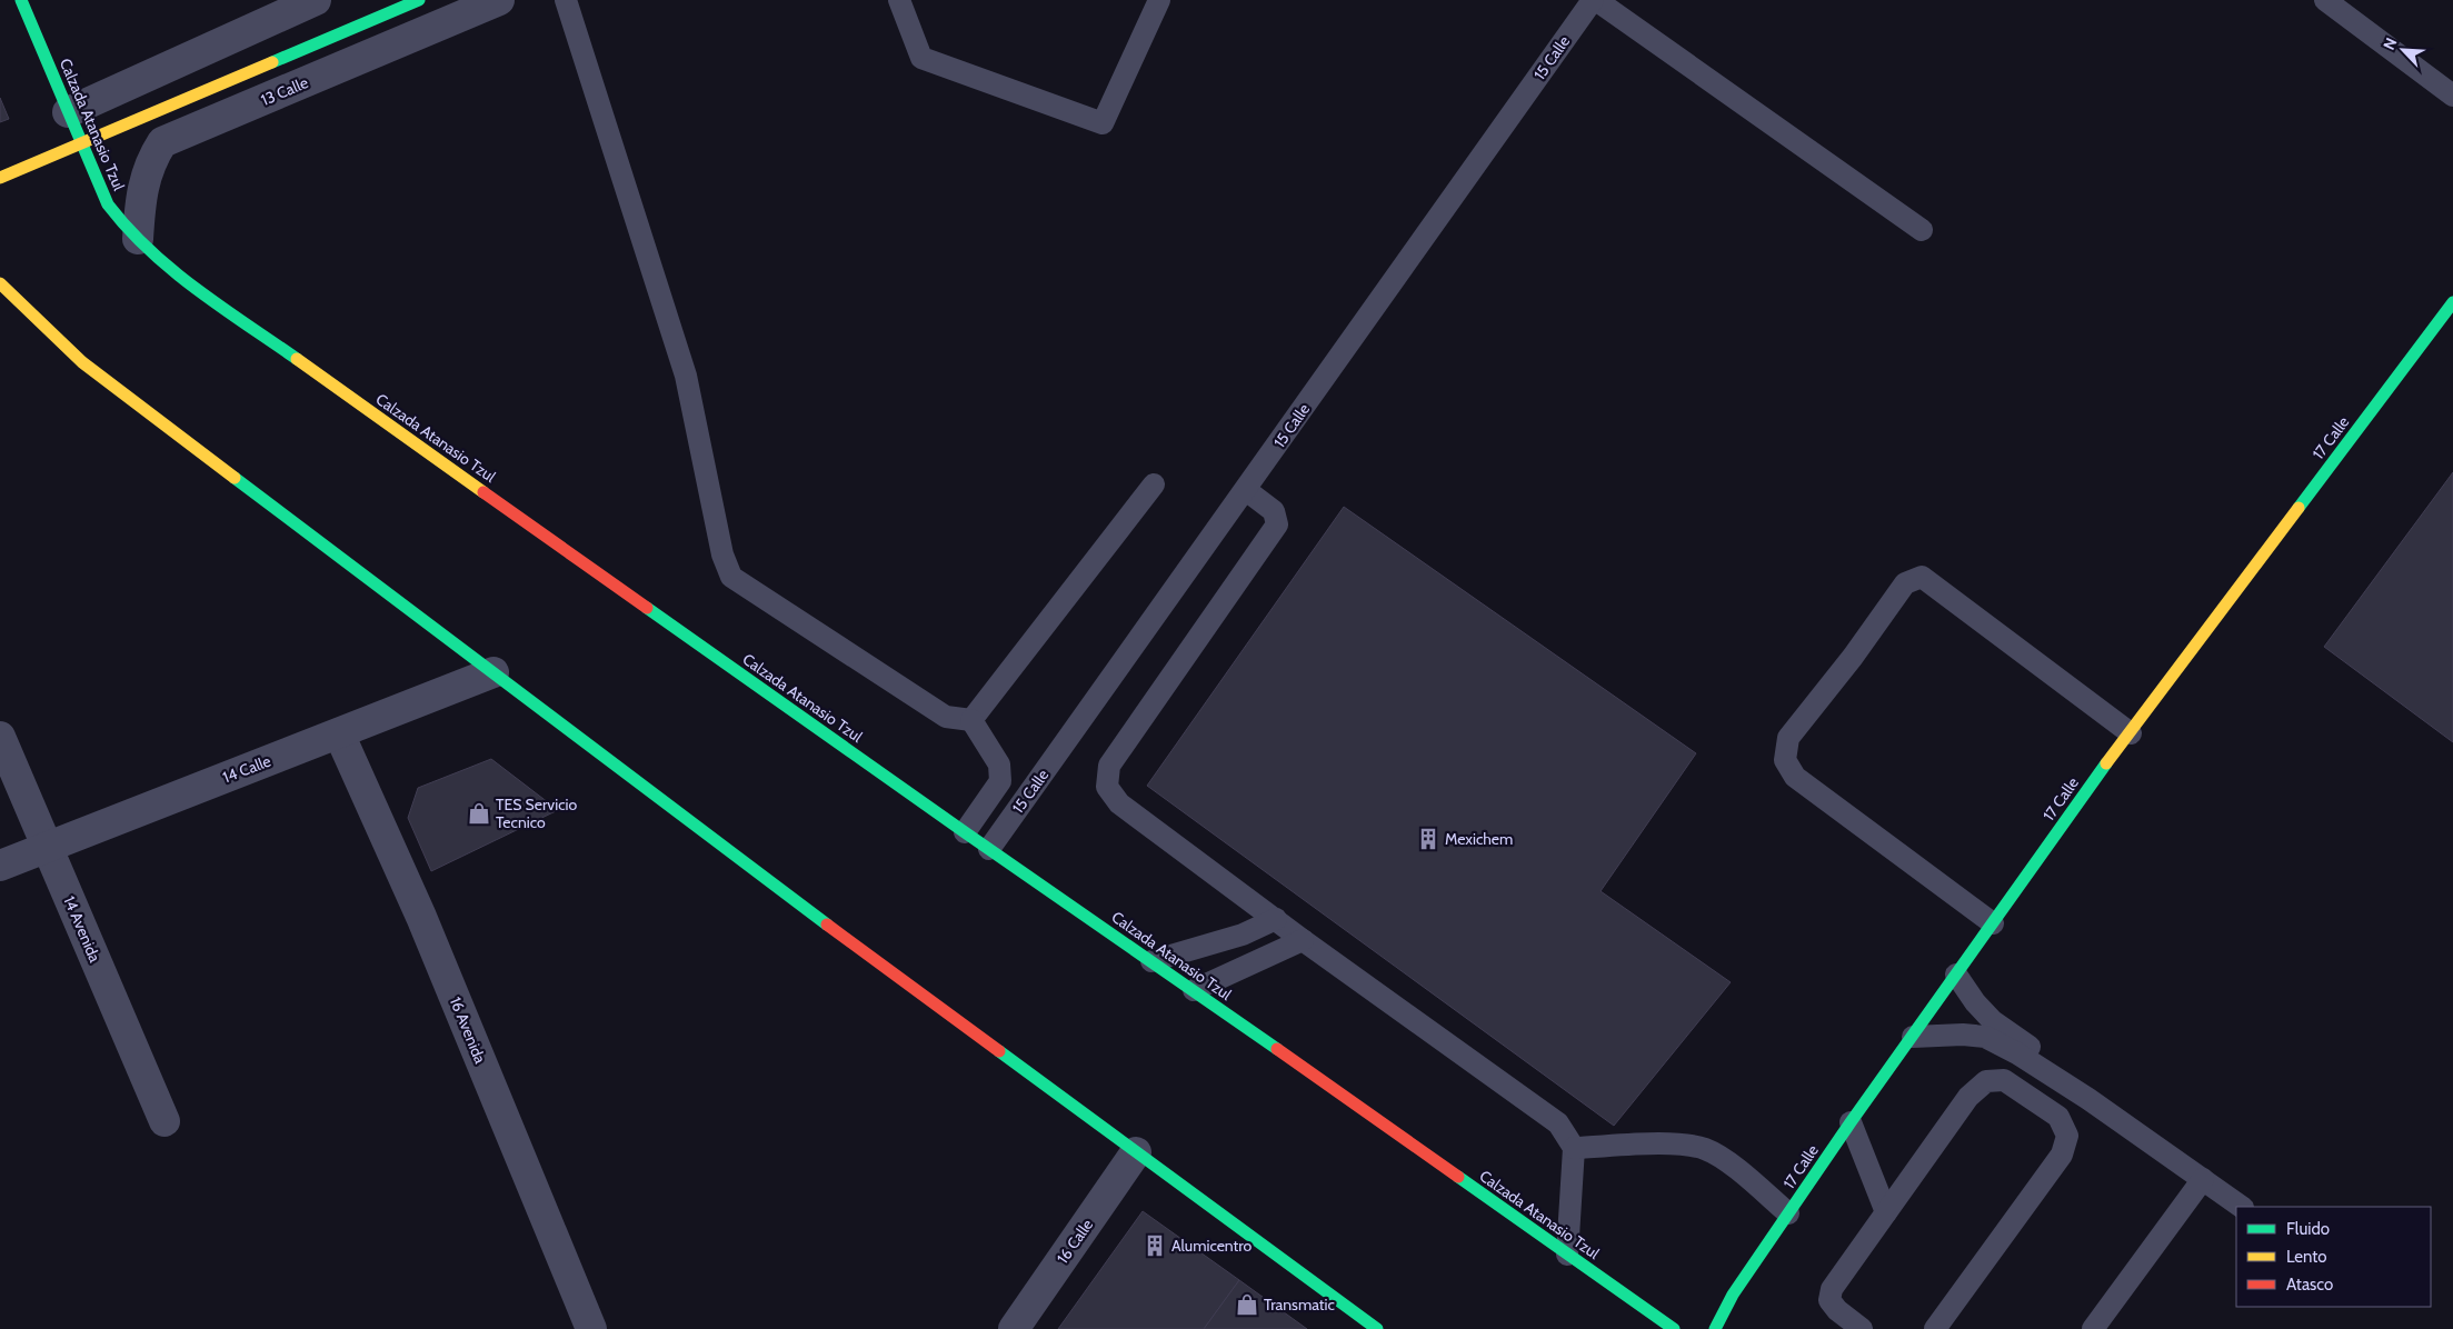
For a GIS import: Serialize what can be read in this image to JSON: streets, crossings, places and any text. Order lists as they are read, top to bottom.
{
  "streets": {
    "main road": ["13 Calle", "Calzada Atanasio Tzul", "17 Calle"],
    "street": [
      "14 Calle",
      "14 Avenida",
      "16 Avenida",
      "16 Calle"
    ],
    "lane": ["15 Calle"]
  },
  "crossings": [
    ["15 Calle", "Calzada Atanasio Tzul"],
    ["13 Calle", "Calzada Atanasio Tzul"],
    ["14 Calle", "14 Avenida"],
    ["14 Calle", "16 Avenida"]
  ],
  "places": {
    "shop": ["TES Servicio Tecnico", "Transmatic"],
    "building": ["Mexichem", "Alumicentro"]
  },
  "legend": ["Fluido", "Lento", "Atasco"],
  "north": "top left"
}
